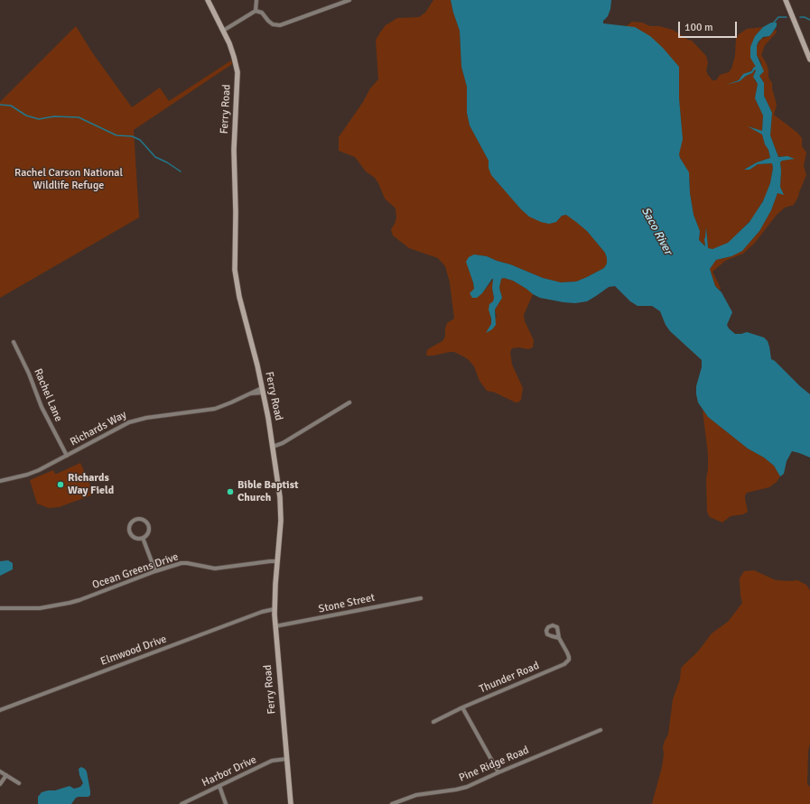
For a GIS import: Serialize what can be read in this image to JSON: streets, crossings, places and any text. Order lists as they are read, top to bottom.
{
  "streets": {
    "main road": ["Ferry Road"],
    "street": [
      "Rachel Lane",
      "Richards Way",
      "Ocean Greens Drive",
      "Stone Street",
      "Elmwood Drive",
      "Thunder Road",
      "Pine Ridge Road",
      "Harbor Drive"
    ]
  },
  "crossings": [
    ["Ferry Road", "Richards Way"],
    ["Ferry Road", "Ocean Greens Drive"],
    ["Ferry Road", "Stone Street"],
    ["Ferry Road", "Elmwood Drive"],
    ["Ferry Road", "Harbor Drive"],
    ["Rachel Lane", "Richards Way"]
  ],
  "water": ["Saco River"],
  "parks": ["Rachel Carson National Wildlife Refuge"],
  "places": ["Richards Way Field", "Bible Baptist Church"],
  "scale_bar": "100 m"
}
